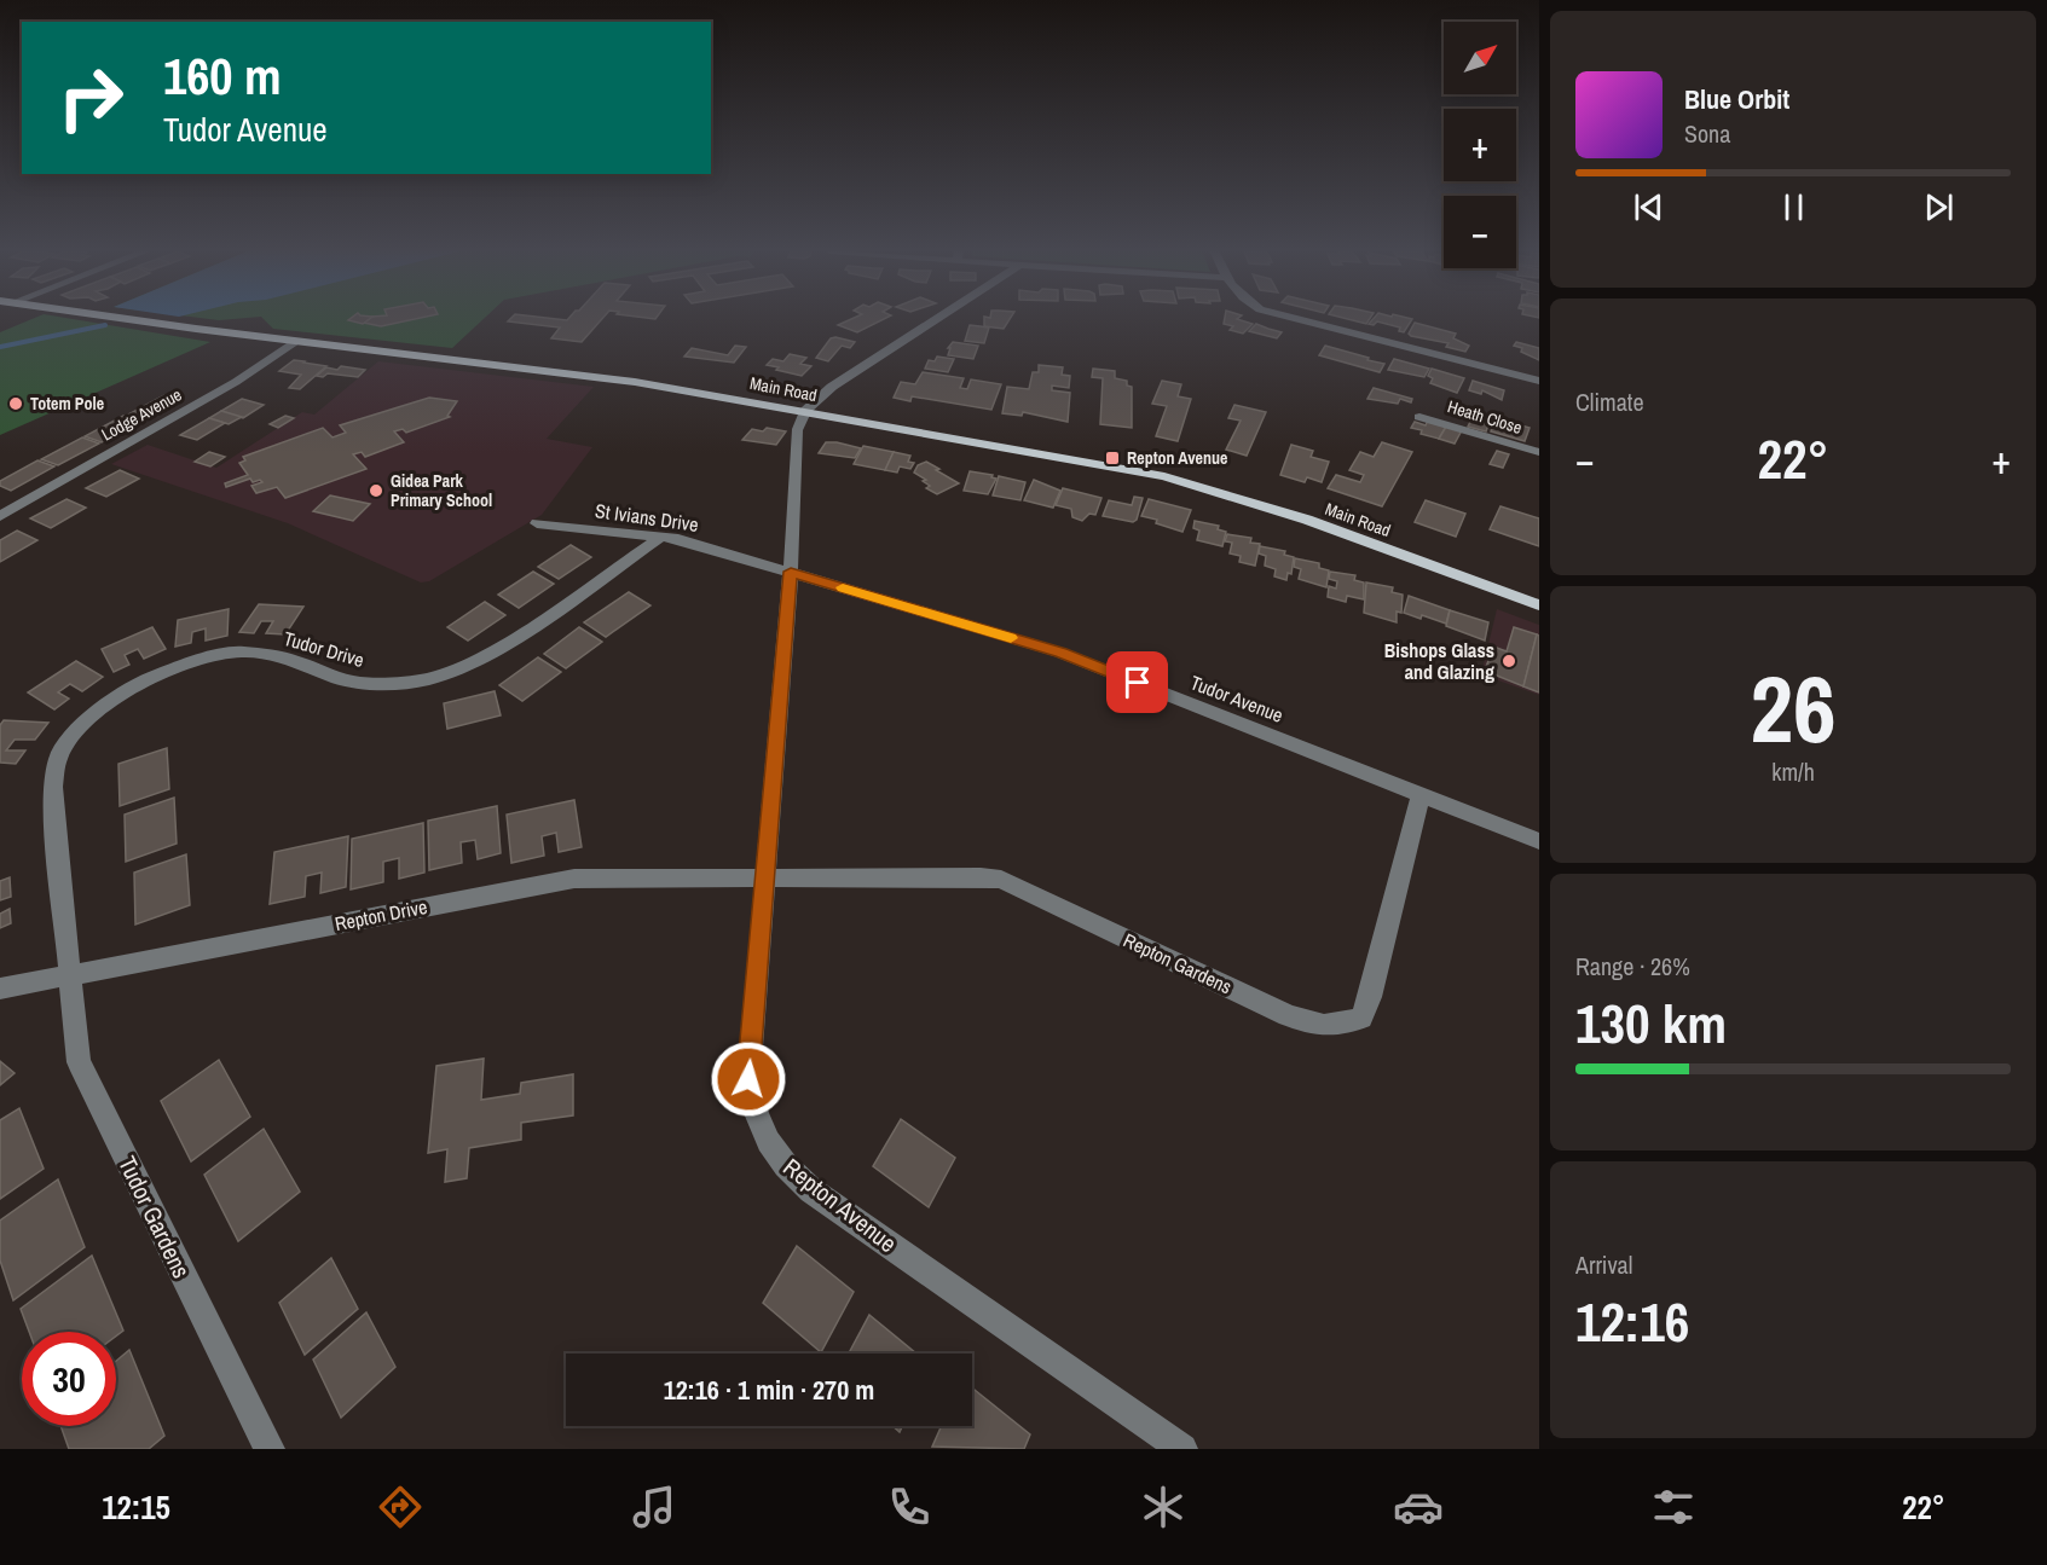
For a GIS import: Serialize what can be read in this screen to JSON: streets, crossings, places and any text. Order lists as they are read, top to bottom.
{
  "streets": {
    "main road": ["Main Road"],
    "street": [
      "Lodge Avenue",
      "Heath Close",
      "St Ivians Drive",
      "Tudor Drive",
      "Tudor Avenue",
      "Repton Drive",
      "Repton Gardens",
      "Repton Avenue",
      "Tudor Gardens"
    ]
  },
  "crossings": [
    ["Main Road", "Lodge Avenue"],
    ["Main Road", "Repton Avenue"],
    ["St Ivians Drive", "Tudor Drive"],
    ["St Ivians Drive", "Tudor Avenue"],
    ["St Ivians Drive", "Repton Avenue"],
    ["Tudor Drive", "Repton Drive"],
    ["Tudor Drive", "Tudor Gardens"],
    ["Tudor Avenue", "Repton Gardens"],
    ["Tudor Avenue", "Repton Avenue"],
    ["Repton Drive", "Repton Gardens"],
    ["Repton Drive", "Repton Avenue"],
    ["Repton Drive", "Tudor Gardens"],
    ["Repton Gardens", "Repton Avenue"]
  ],
  "places": {
    "other": ["Totem Pole", "Gidea Park Primary School", "Bishops Glass and Glazing"],
    "transit": ["Repton Avenue"]
  },
  "north": "top right",
  "page": {
    "map_buttons": ["+", "−"],
    "turn": ["160 m", "Tudor Avenue"],
    "song": ["Blue Orbit", "Sona"],
    "tile": [
      "Climate",
      ["26", "km/h"],
      ["Range · 26%", "130 km"],
      ["Arrival", "12:16"]
    ],
    "heat": ["−", "22°", "+"],
    "limit": "30",
    "trip": "12:16 · 1 min · 270 m",
    "tabs": ["12:15", "22°"]
  }
}
